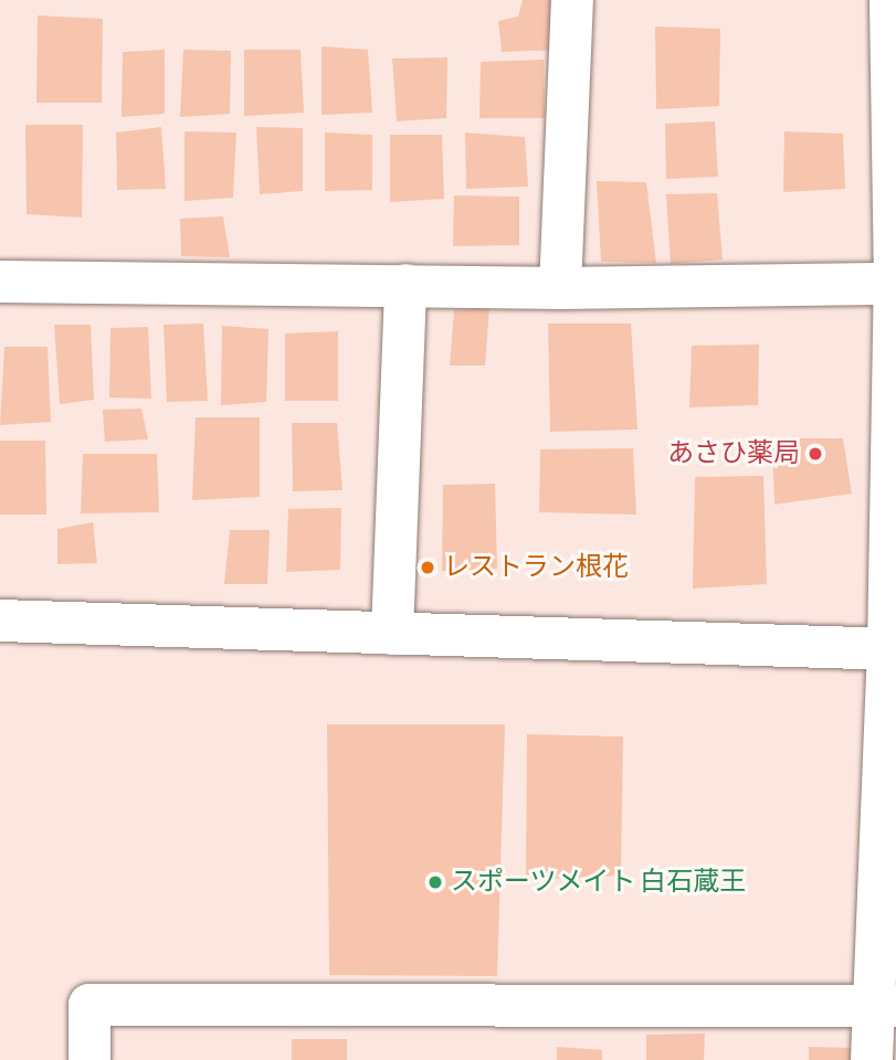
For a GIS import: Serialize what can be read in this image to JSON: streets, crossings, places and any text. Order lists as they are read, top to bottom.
{
  "places": ["あさひ薬局", "レストラン根花", "スポーツメイト 白石蔵王"]
}
